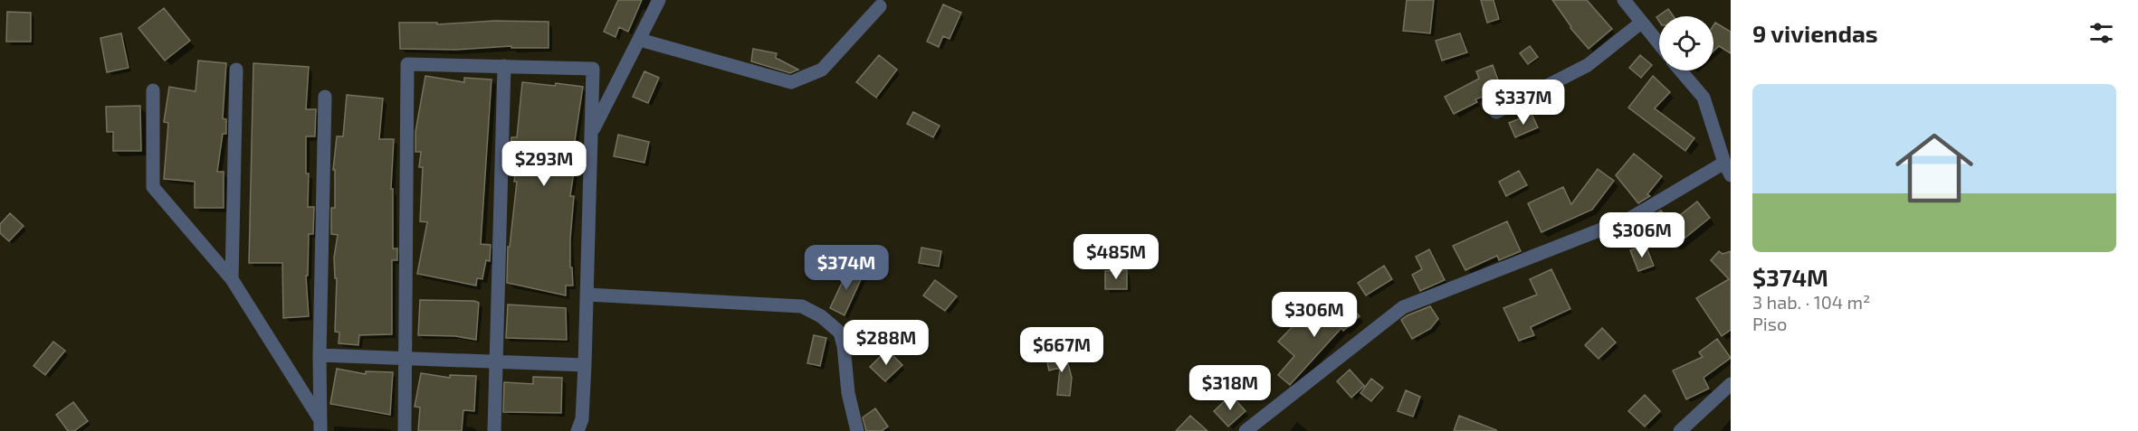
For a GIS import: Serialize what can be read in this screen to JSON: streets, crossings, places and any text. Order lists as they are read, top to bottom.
{
  "page": {
    "heading": "9 viviendas",
    "list": [
      {
        "name": "$374M",
        "note": "3 hab. · 104 m² · Piso"
      }
    ],
    "price": [
      "$337M",
      "$293M",
      "$306M",
      "$485M",
      "$374M",
      "$306M",
      "$288M",
      "$667M",
      "$318M"
    ]
  }
}
